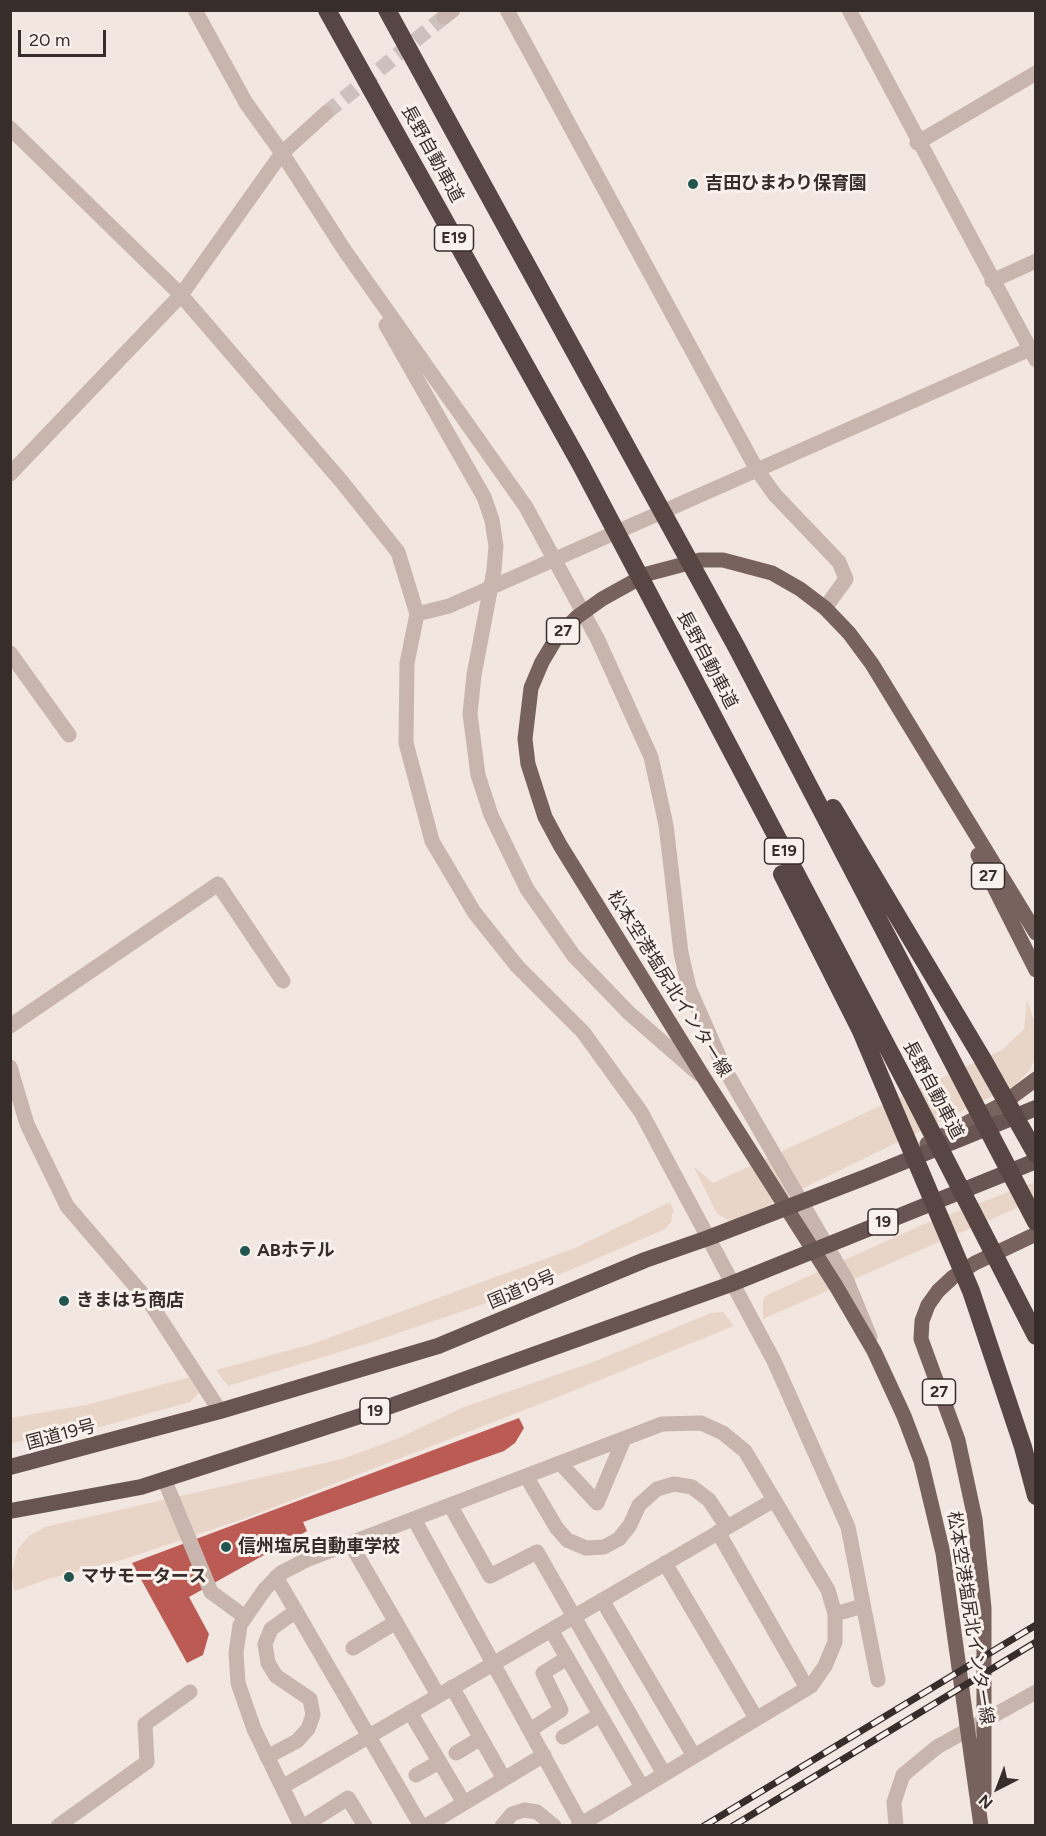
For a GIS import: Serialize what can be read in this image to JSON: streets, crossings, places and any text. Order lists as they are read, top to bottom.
{
  "streets": {
    "highway": [
      "長野自動車道",
      "E19",
      "19",
      "国道19号"
    ],
    "main road": ["27", "松本空港塩尻北インター線"]
  },
  "crossings": [
    ["27", "松本空港塩尻北インター線"]
  ],
  "places": [
    "吉田ひまわり保育園",
    "ABホテル",
    "きまはち商店",
    "信州塩尻自動車学校",
    "マサモータース"
  ],
  "scale_bar": "20 m",
  "north": "bottom left"
}
